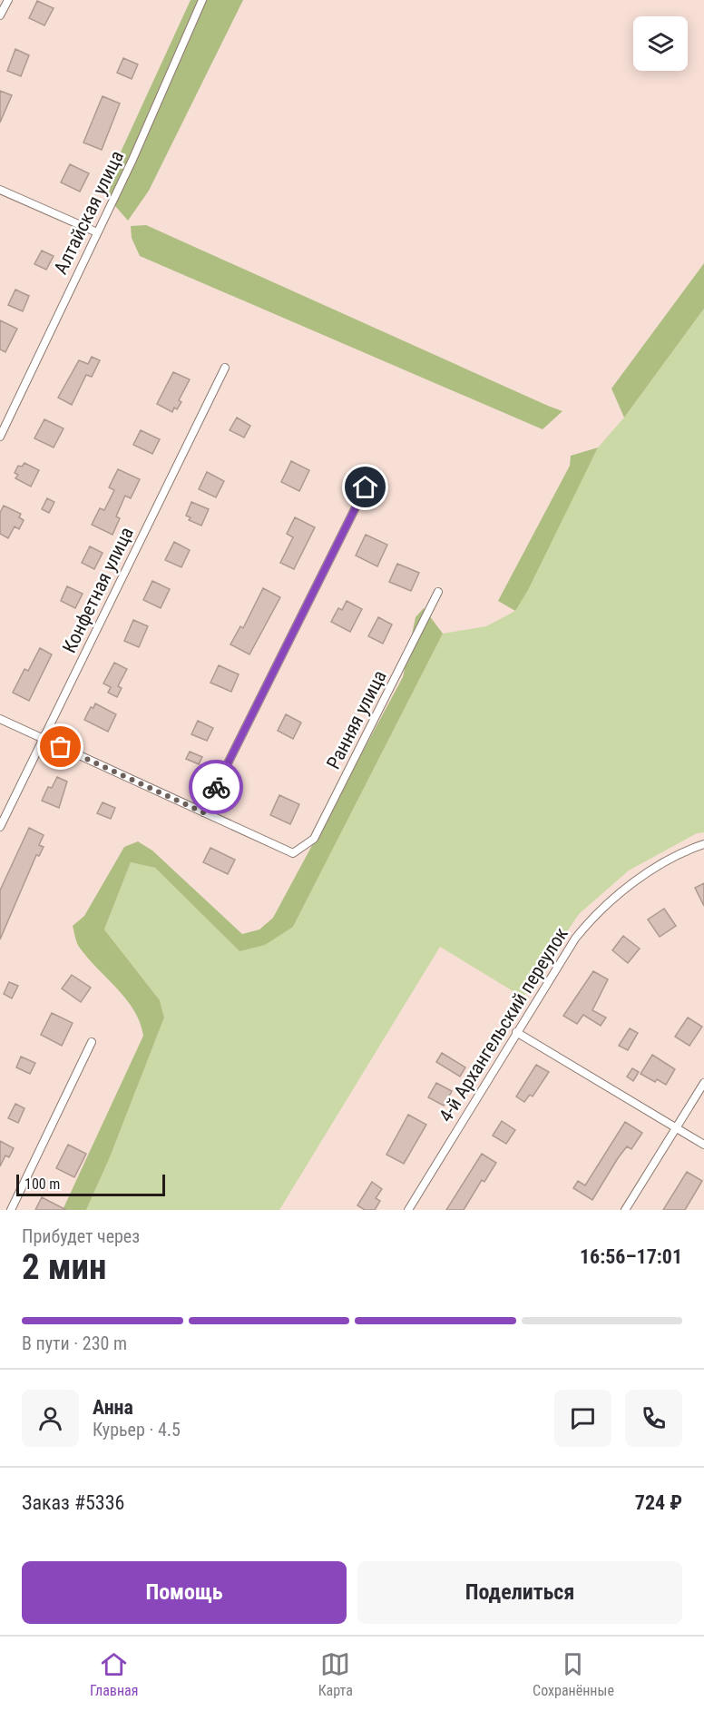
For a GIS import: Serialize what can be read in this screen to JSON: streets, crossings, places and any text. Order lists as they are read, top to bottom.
{
  "streets": {
    "street": [
      "Алтайская улица",
      "Конфетная улица",
      "Ранняя улица",
      "4-й Архангельский переулок"
    ]
  },
  "scale_bar": "100 m",
  "page": {
    "scale": "100 m",
    "heading": ["2 мин", "Прибудет через", "16:56–17:01"],
    "panel": [
      "Анна",
      "Курьер · 4.5",
      "Заказ #5336",
      "724 ₽"
    ],
    "bar": "В пути · 230 m",
    "buttons": ["Помощь", "Поделиться"],
    "tabs": ["Главная", "Карта", "Сохранённые"]
  }
}
